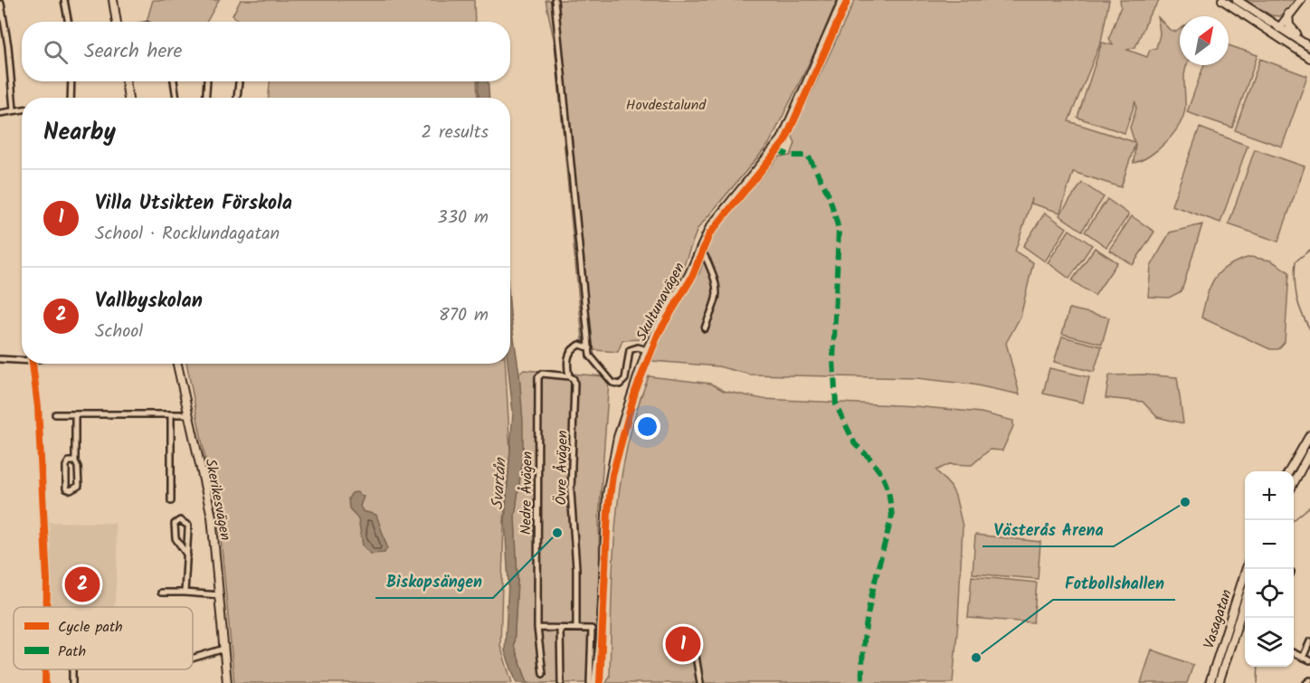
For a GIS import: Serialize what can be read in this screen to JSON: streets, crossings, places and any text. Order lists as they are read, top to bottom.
{
  "streets": {
    "street": [
      "Skultunavägen",
      "Övre Åvägen",
      "Nedre Åvägen",
      "Skerikesvägen",
      "Vasagatan"
    ]
  },
  "crossings": [
    ["Övre Åvägen", "Nedre Åvägen"]
  ],
  "water": ["Svartån"],
  "parks": ["Hovdestalund"],
  "places": ["Västerås Arena", "Biskopsängen", "Fotbollshallen"],
  "legend": ["Cycle path", "Path"],
  "north": "top right",
  "page": {
    "search": "Search here",
    "heading": ["Nearby", "2 results"],
    "list": [
      {
        "mark": "1",
        "name": "Villa Utsikten Förskola",
        "note": "School · Rocklundagatan",
        "value": "330 m"
      },
      {
        "mark": "2",
        "name": "Vallbyskolan",
        "note": "School",
        "value": "870 m"
      }
    ],
    "map_buttons": ["+", "−"],
    "pins": ["2", "1"]
  }
}
